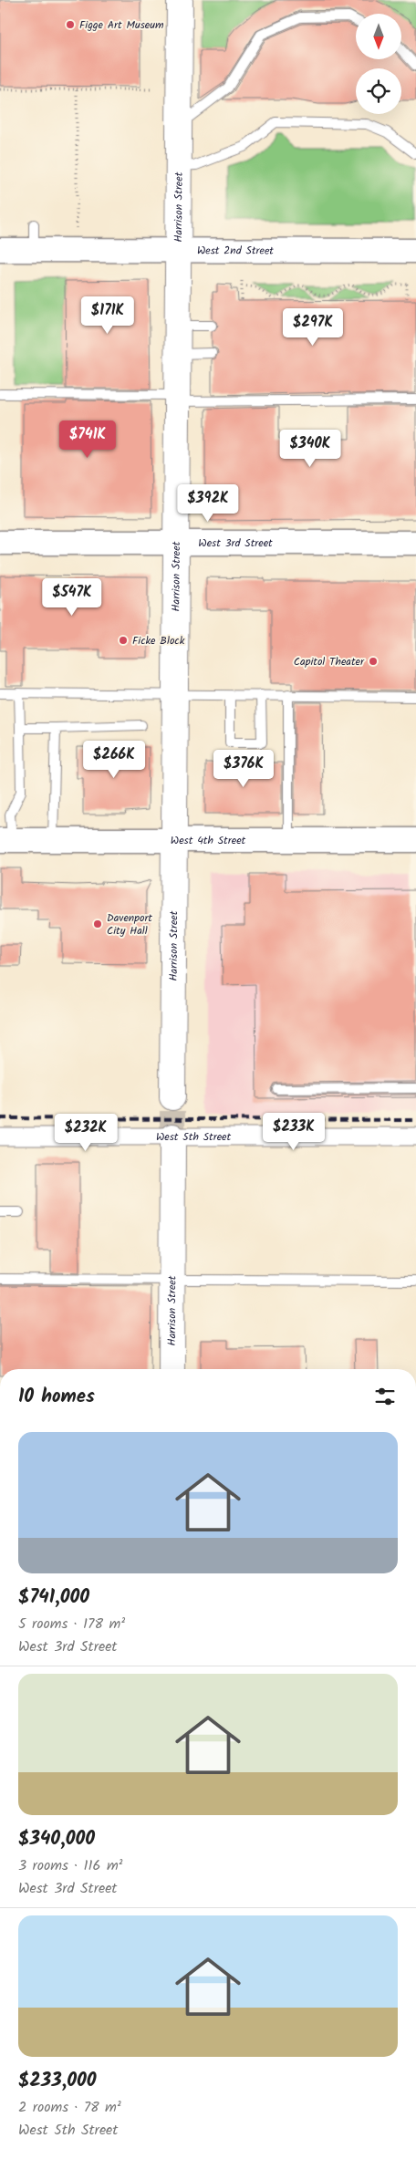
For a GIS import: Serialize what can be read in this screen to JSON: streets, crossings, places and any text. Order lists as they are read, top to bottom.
{
  "streets": {
    "highway": ["Harrison Street"],
    "main road": ["West 2nd Street", "West 3rd Street", "West 4th Street"],
    "street": ["West 5th Street"]
  },
  "crossings": [
    ["Harrison Street", "West 2nd Street"],
    ["Harrison Street", "West 3rd Street"],
    ["Harrison Street", "West 4th Street"],
    ["Harrison Street", "West 5th Street"]
  ],
  "places": [
    "Figge Art Museum",
    "Ficke Block",
    "Capitol Theater",
    "Davenport City Hall"
  ],
  "north": "bottom",
  "page": {
    "price": [
      "$171K",
      "$297K",
      "$741K",
      "$340K",
      "$392K",
      "$547K",
      "$266K",
      "$376K",
      "$233K",
      "$232K"
    ],
    "heading": "10 homes",
    "list": [
      {
        "name": "$741,000",
        "note": "5 rooms · 178 m² · West 3rd Street"
      },
      {
        "name": "$340,000",
        "note": "3 rooms · 116 m² · West 3rd Street"
      },
      {
        "name": "$233,000",
        "note": "2 rooms · 78 m² · West 5th Street"
      }
    ]
  }
}
